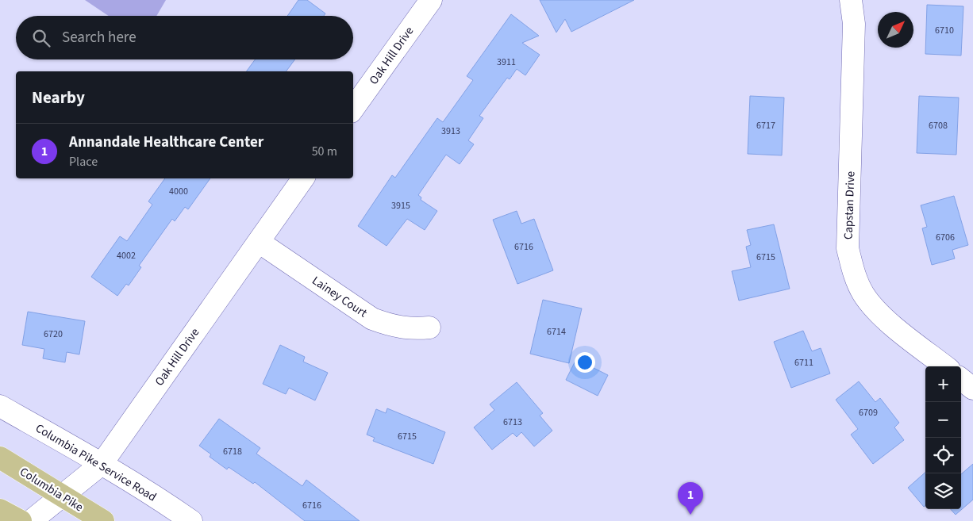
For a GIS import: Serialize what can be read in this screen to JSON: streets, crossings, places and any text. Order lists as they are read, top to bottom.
{
  "streets": {
    "main road": ["Columbia Pike"],
    "street": [
      "Oak Hill Drive",
      "Capstan Drive",
      "Lainey Court",
      "Columbia Pike Service Road"
    ]
  },
  "crossings": [
    ["Oak Hill Drive", "Lainey Court"],
    ["Oak Hill Drive", "Columbia Pike Service Road"],
    ["Oak Hill Drive", "Columbia Pike"]
  ],
  "house_numbers": [
    "6710",
    "3911",
    "6717",
    "6708",
    "3913",
    "4000",
    "3915",
    "6706",
    "6716",
    "4002",
    "6715",
    "6714",
    "6720",
    "6711",
    "6709",
    "6713",
    "6715",
    "6718",
    "6716"
  ],
  "north": "top right",
  "page": {
    "search": "Search here",
    "heading": "Nearby",
    "list": [
      {
        "mark": "1",
        "name": "Annandale Healthcare Center",
        "note": "Place",
        "value": "50 m"
      }
    ],
    "map_buttons": ["+", "−"],
    "pins": "1"
  }
}
